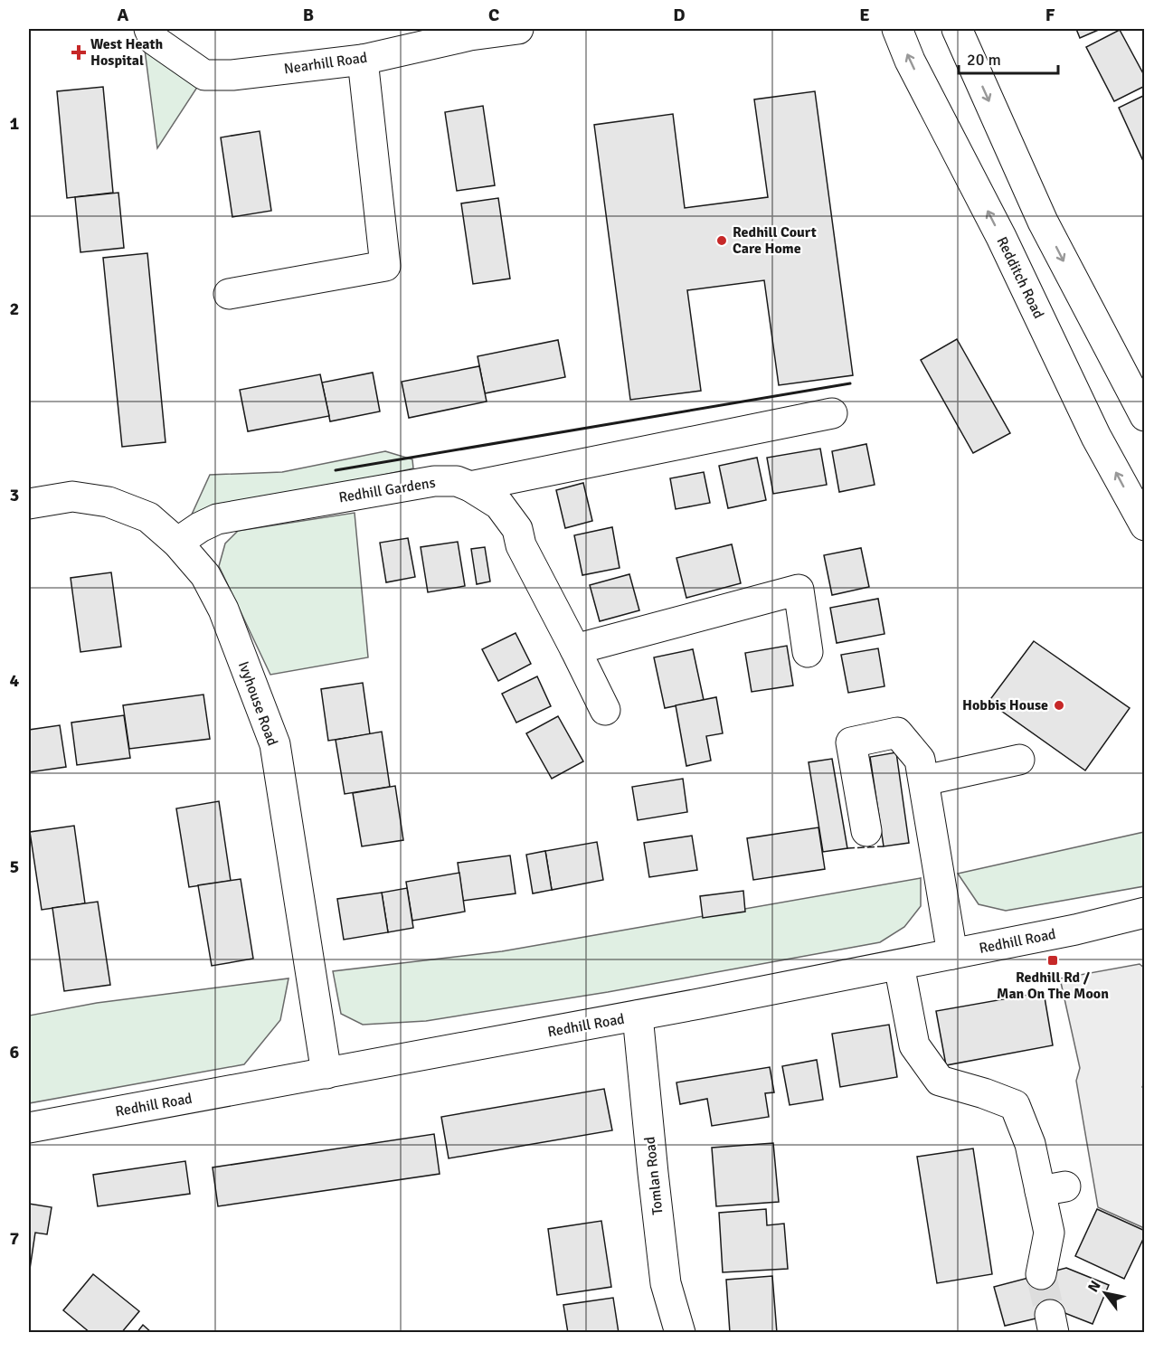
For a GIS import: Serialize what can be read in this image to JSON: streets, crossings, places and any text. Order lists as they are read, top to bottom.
{
  "streets": {
    "main road": [
      "Nearhill Road",
      "Redditch Road",
      "Redhill Gardens",
      "Ivyhouse Road",
      "Redhill Road",
      "Tomlan Road"
    ]
  },
  "crossings": [
    ["Redhill Gardens", "Ivyhouse Road"],
    ["Ivyhouse Road", "Redhill Road"],
    ["Redhill Road", "Tomlan Road"]
  ],
  "places": {
    "health": ["West Heath Hospital"],
    "other": ["Redhill Court Care Home", "Hobbis House"],
    "transit": ["Redhill Rd / Man On The Moon"]
  },
  "scale_bar": "20 m",
  "north": "top left",
  "grid": {
    "columns": [
      "A",
      "B",
      "C",
      "D",
      "E",
      "F"
    ],
    "rows": [
      "1",
      "2",
      "3",
      "4",
      "5",
      "6",
      "7"
    ]
  }
}
